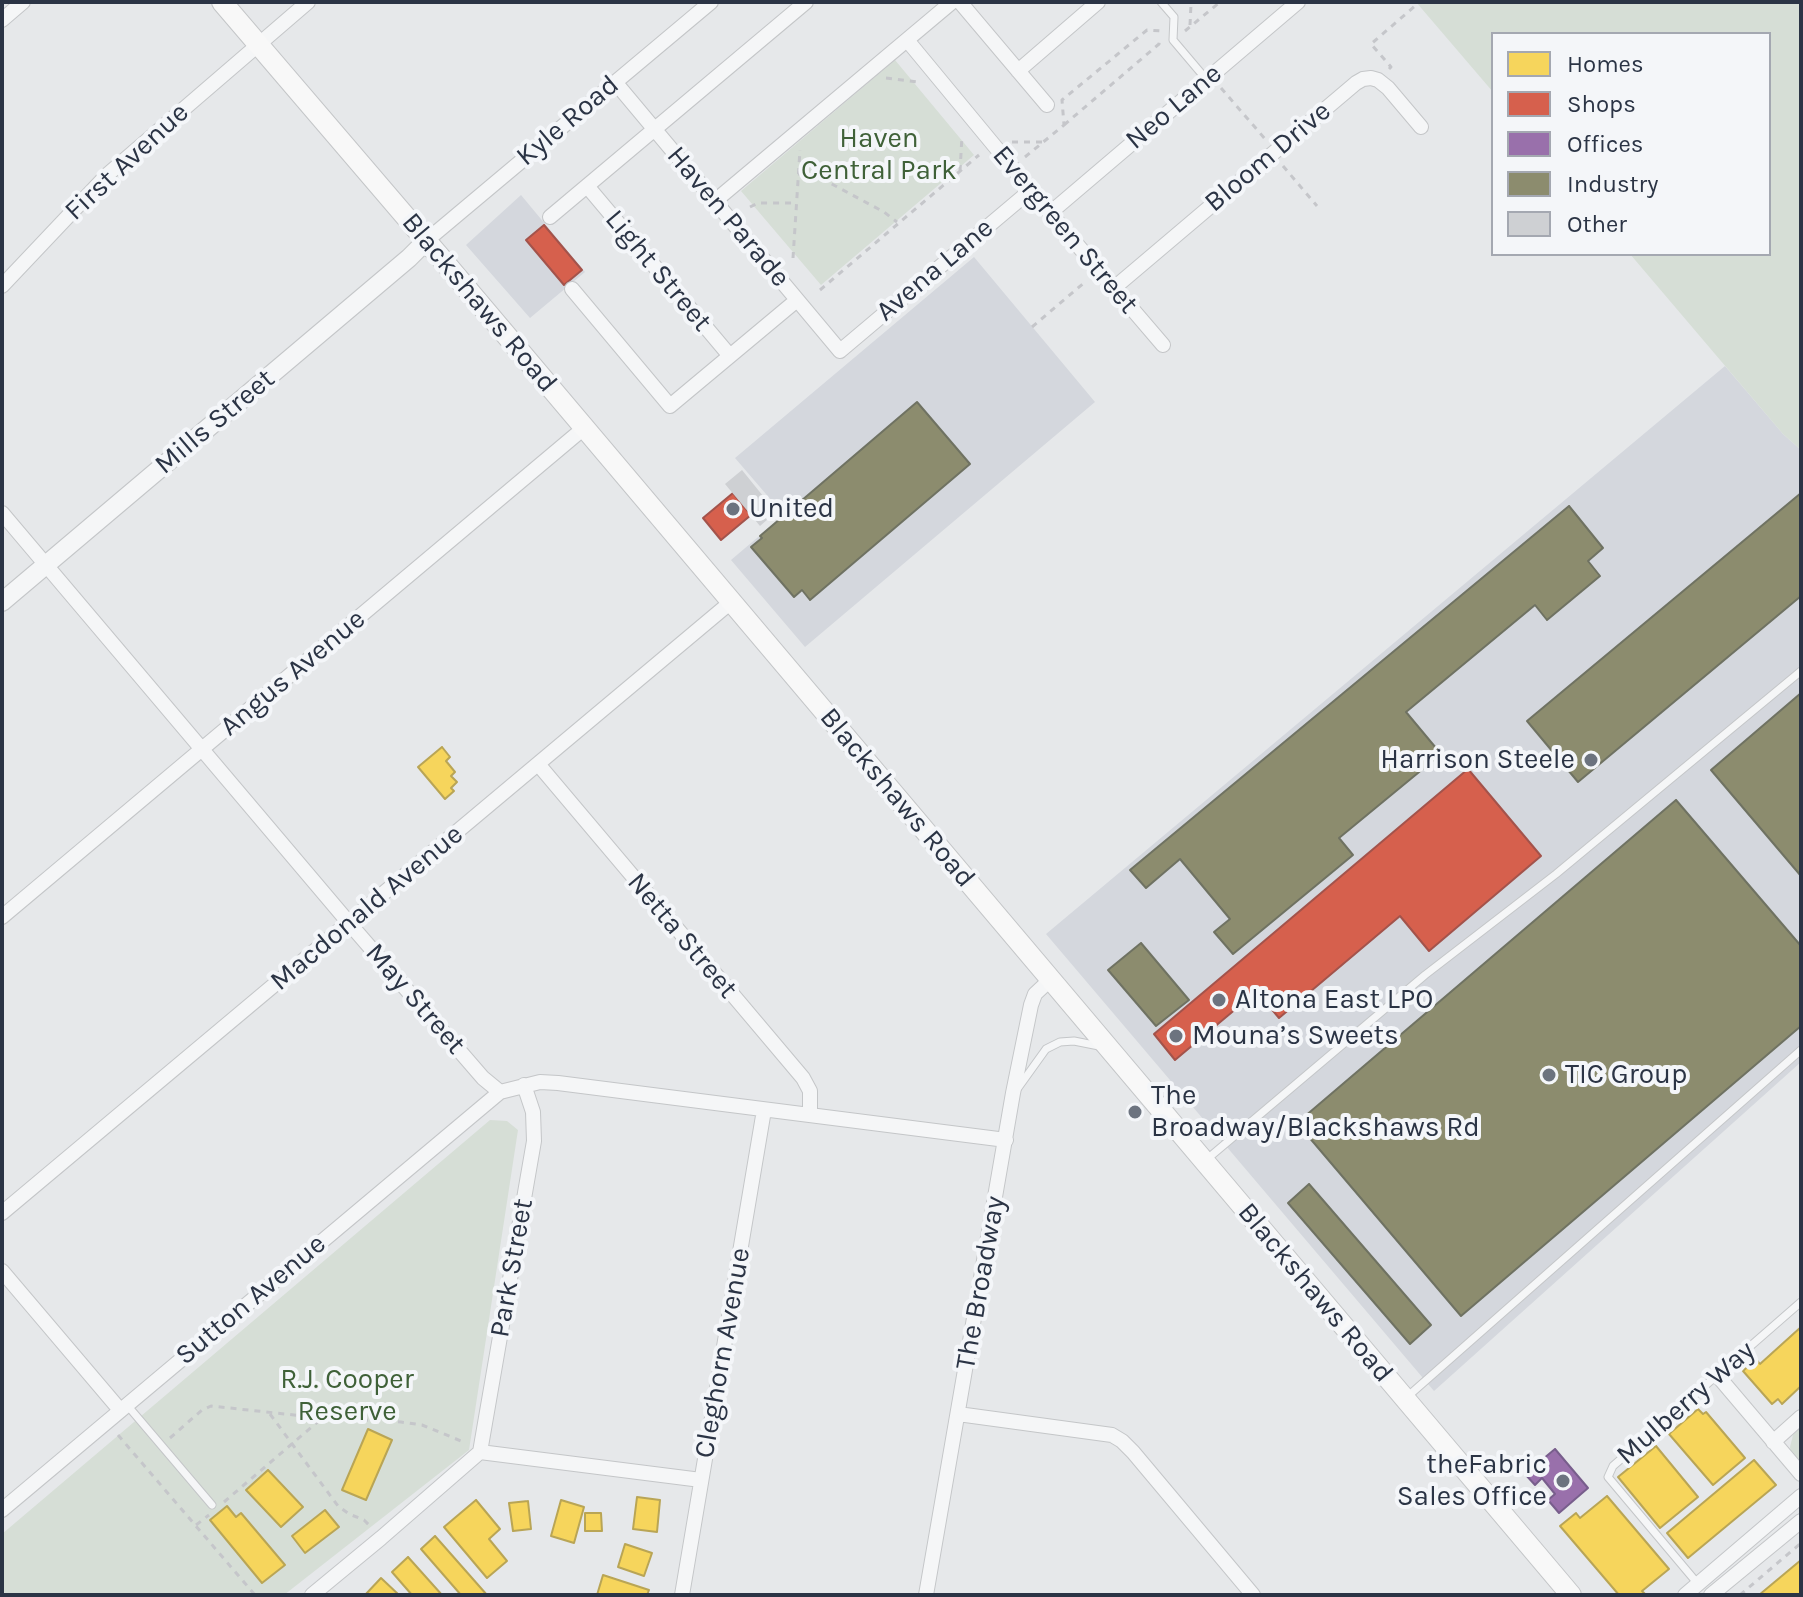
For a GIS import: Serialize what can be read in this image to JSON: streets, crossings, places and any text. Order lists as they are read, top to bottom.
{
  "streets": {
    "main road": ["Blackshaws Road"],
    "street": [
      "Neo Lane",
      "Kyle Road",
      "Bloom Drive",
      "First Avenue",
      "Haven Parade",
      "Evergreen Street",
      "Avena Lane",
      "Light Street",
      "Mills Street",
      "Angus Avenue",
      "Macdonald Avenue",
      "Netta Street",
      "May Street",
      "Park Street",
      "The Broadway",
      "Sutton Avenue",
      "Cleghorn Avenue"
    ],
    "lane": ["Mulberry Way"]
  },
  "crossings": [
    ["Neo Lane", "Evergreen Street"],
    ["Kyle Road", "Haven Parade"],
    ["Kyle Road", "Blackshaws Road"],
    ["Kyle Road", "Mills Street"],
    ["Bloom Drive", "Evergreen Street"],
    ["First Avenue", "Blackshaws Road"],
    ["Haven Parade", "Avena Lane"],
    ["Evergreen Street", "Avena Lane"],
    ["Blackshaws Road", "Mills Street"],
    ["Blackshaws Road", "Angus Avenue"],
    ["Blackshaws Road", "Macdonald Avenue"],
    ["Blackshaws Road", "The Broadway"],
    ["Mills Street", "May Street"],
    ["Angus Avenue", "May Street"],
    ["Macdonald Avenue", "Netta Street"],
    ["Macdonald Avenue", "May Street"],
    ["May Street", "Sutton Avenue"]
  ],
  "parks": ["Haven Central Park", "R.J. Cooper Reserve"],
  "places": [
    "United",
    "Harrison Steele",
    "Altona East LPO",
    "Mouna’s Sweets",
    "TIC Group",
    "The Broadway/Blackshaws Rd",
    "theFabric Sales Office"
  ],
  "legend": [
    "Homes",
    "Shops",
    "Offices",
    "Industry",
    "Other"
  ]
}
